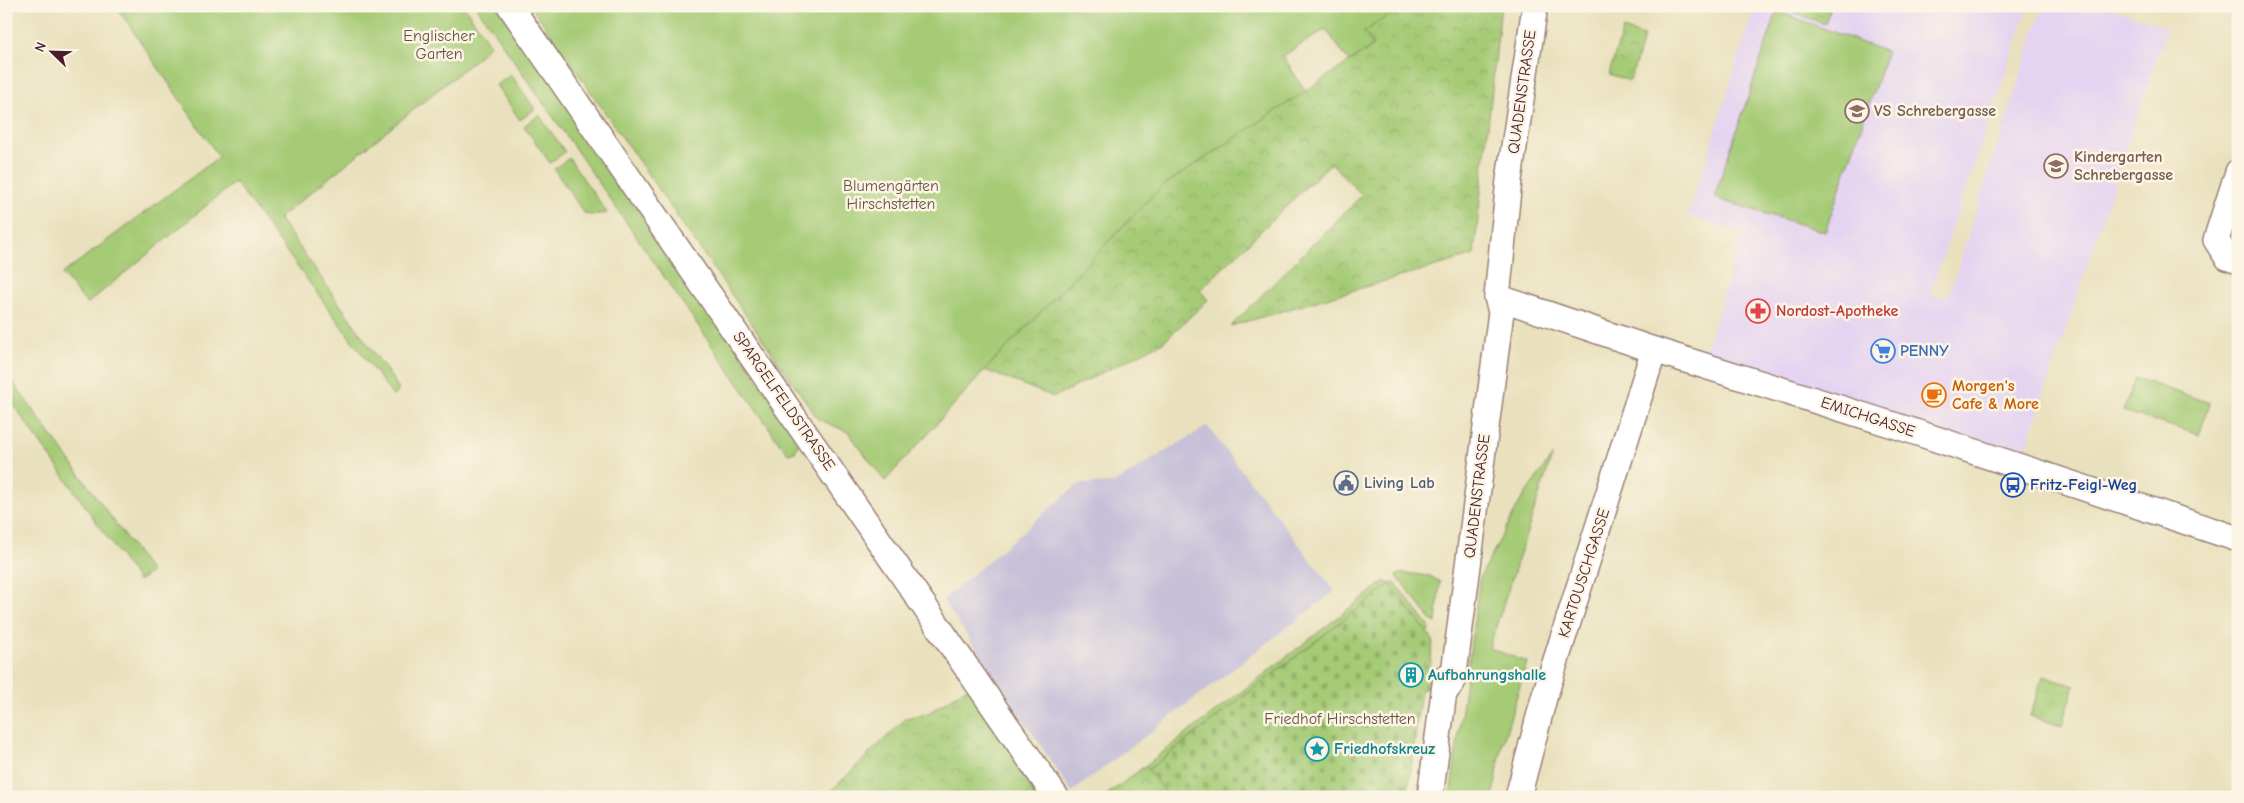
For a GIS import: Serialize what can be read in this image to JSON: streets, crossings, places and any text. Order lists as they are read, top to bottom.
{
  "streets": {
    "street": [
      "QUADENSTRASSE",
      "SPARGELFELDSTRASSE",
      "EMICHGASSE",
      "KARTOUSCHGASSE"
    ]
  },
  "crossings": [
    ["QUADENSTRASSE", "EMICHGASSE"],
    ["EMICHGASSE", "KARTOUSCHGASSE"]
  ],
  "parks": ["Englischer Garten", "Blumengärten Hirschstetten", "Friedhof Hirschstetten"],
  "places": {
    "school or university": ["VS Schrebergasse", "Kindergarten Schrebergasse"],
    "pharmacy": ["Nordost-Apotheke"],
    "supermarket": ["PENNY"],
    "cafe": ["Morgen's Cafe & More"],
    "public building": ["Living Lab"],
    "bus stop": ["Fritz-Feigl-Weg"],
    "building": ["Aufbahrungshalle"],
    "place": ["Friedhofskreuz"]
  },
  "north": "top left"
}
